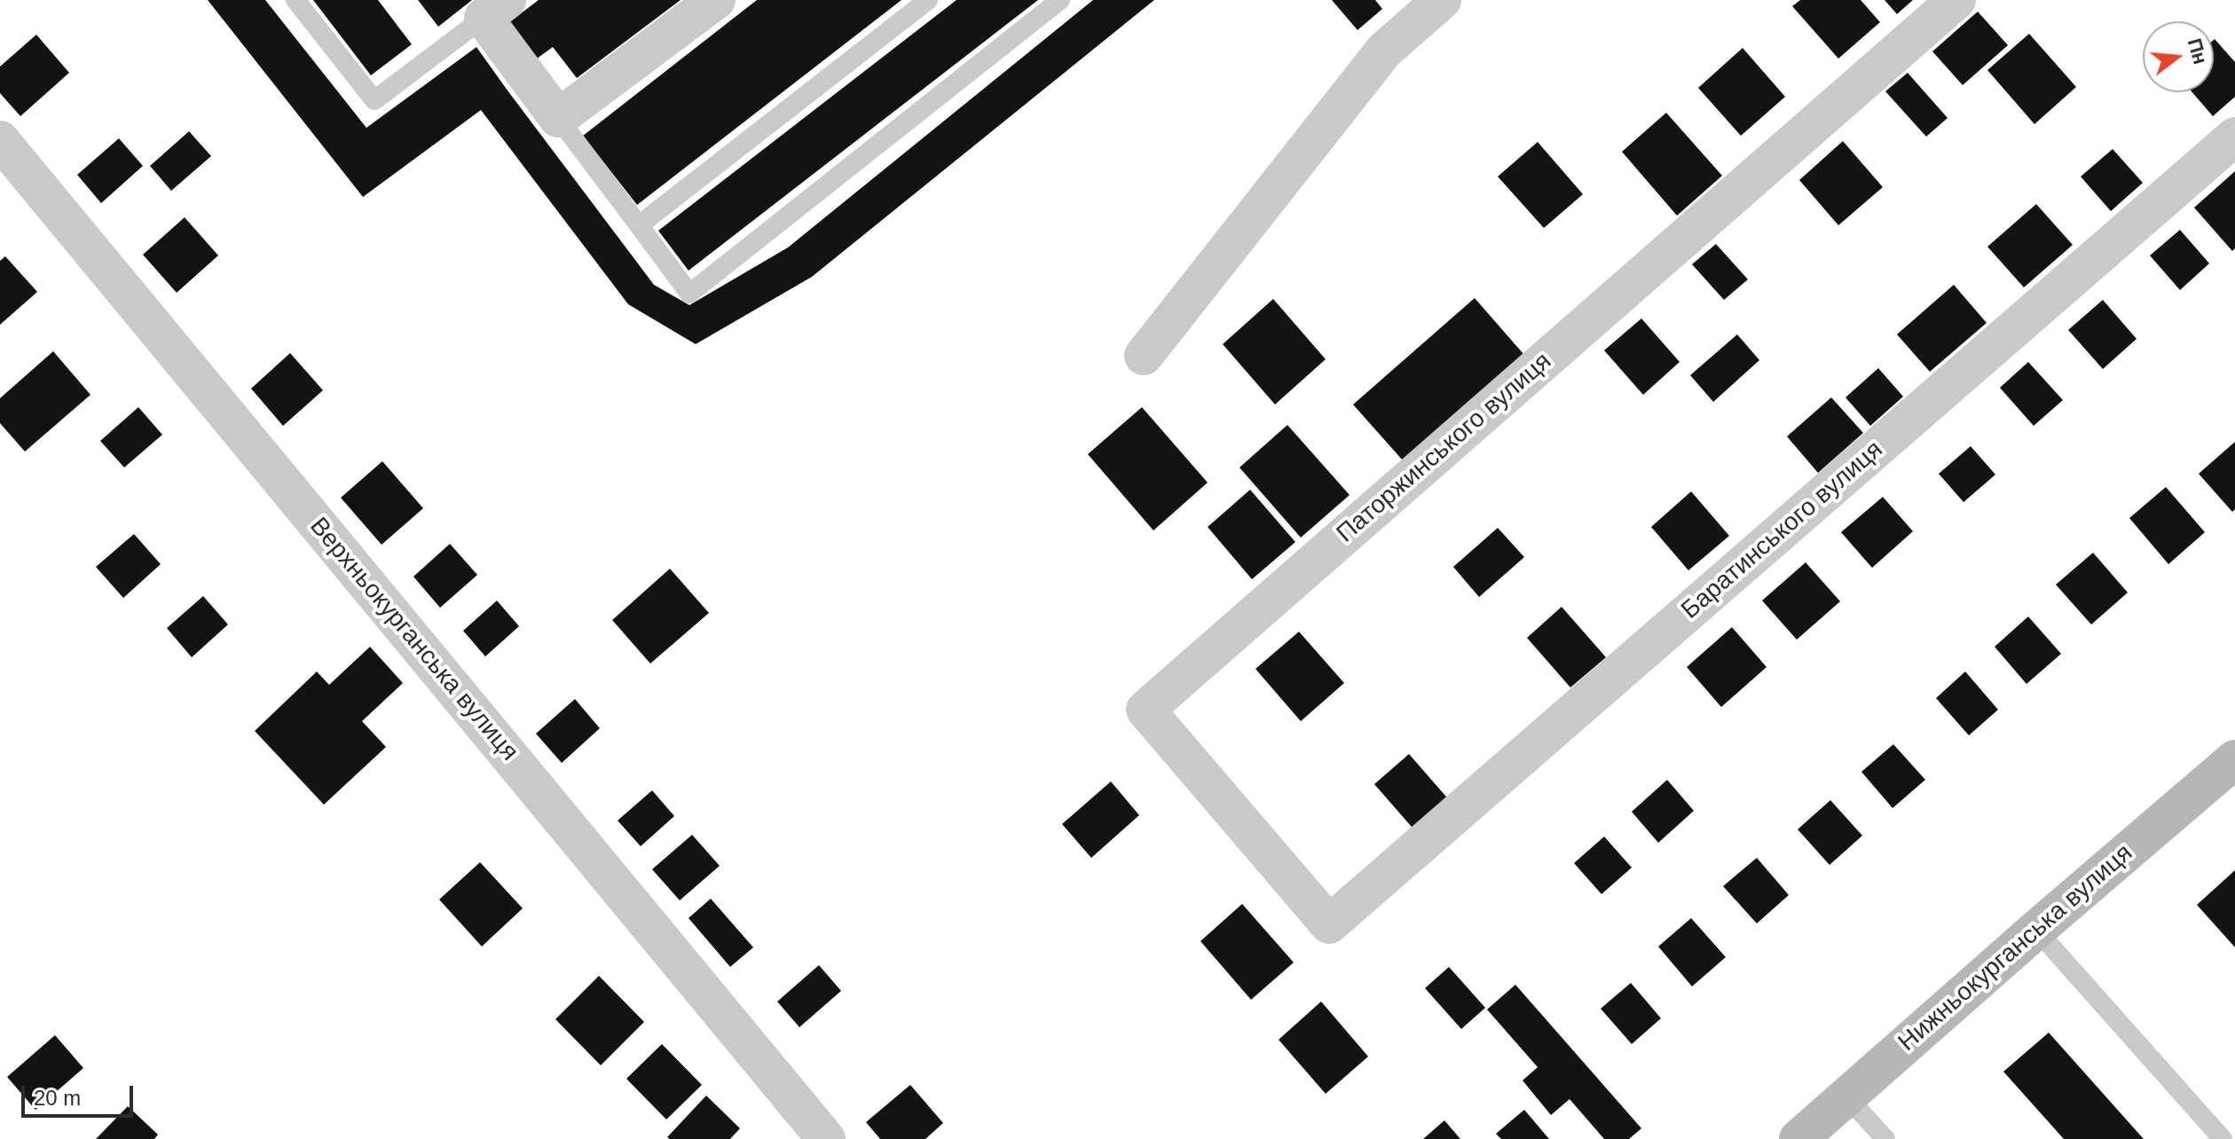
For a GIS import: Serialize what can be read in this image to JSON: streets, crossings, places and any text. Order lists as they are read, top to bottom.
{
  "streets": {
    "main road": ["Нижньокурганська вулиця"],
    "street": ["Паторжинського вулиця", "Баратинського вулиця", "Верхньокурганська вулиця"]
  },
  "crossings": [
    ["Паторжинського вулиця", "Баратинського вулиця"]
  ],
  "scale_bar": "20 m",
  "north": "right"
}
